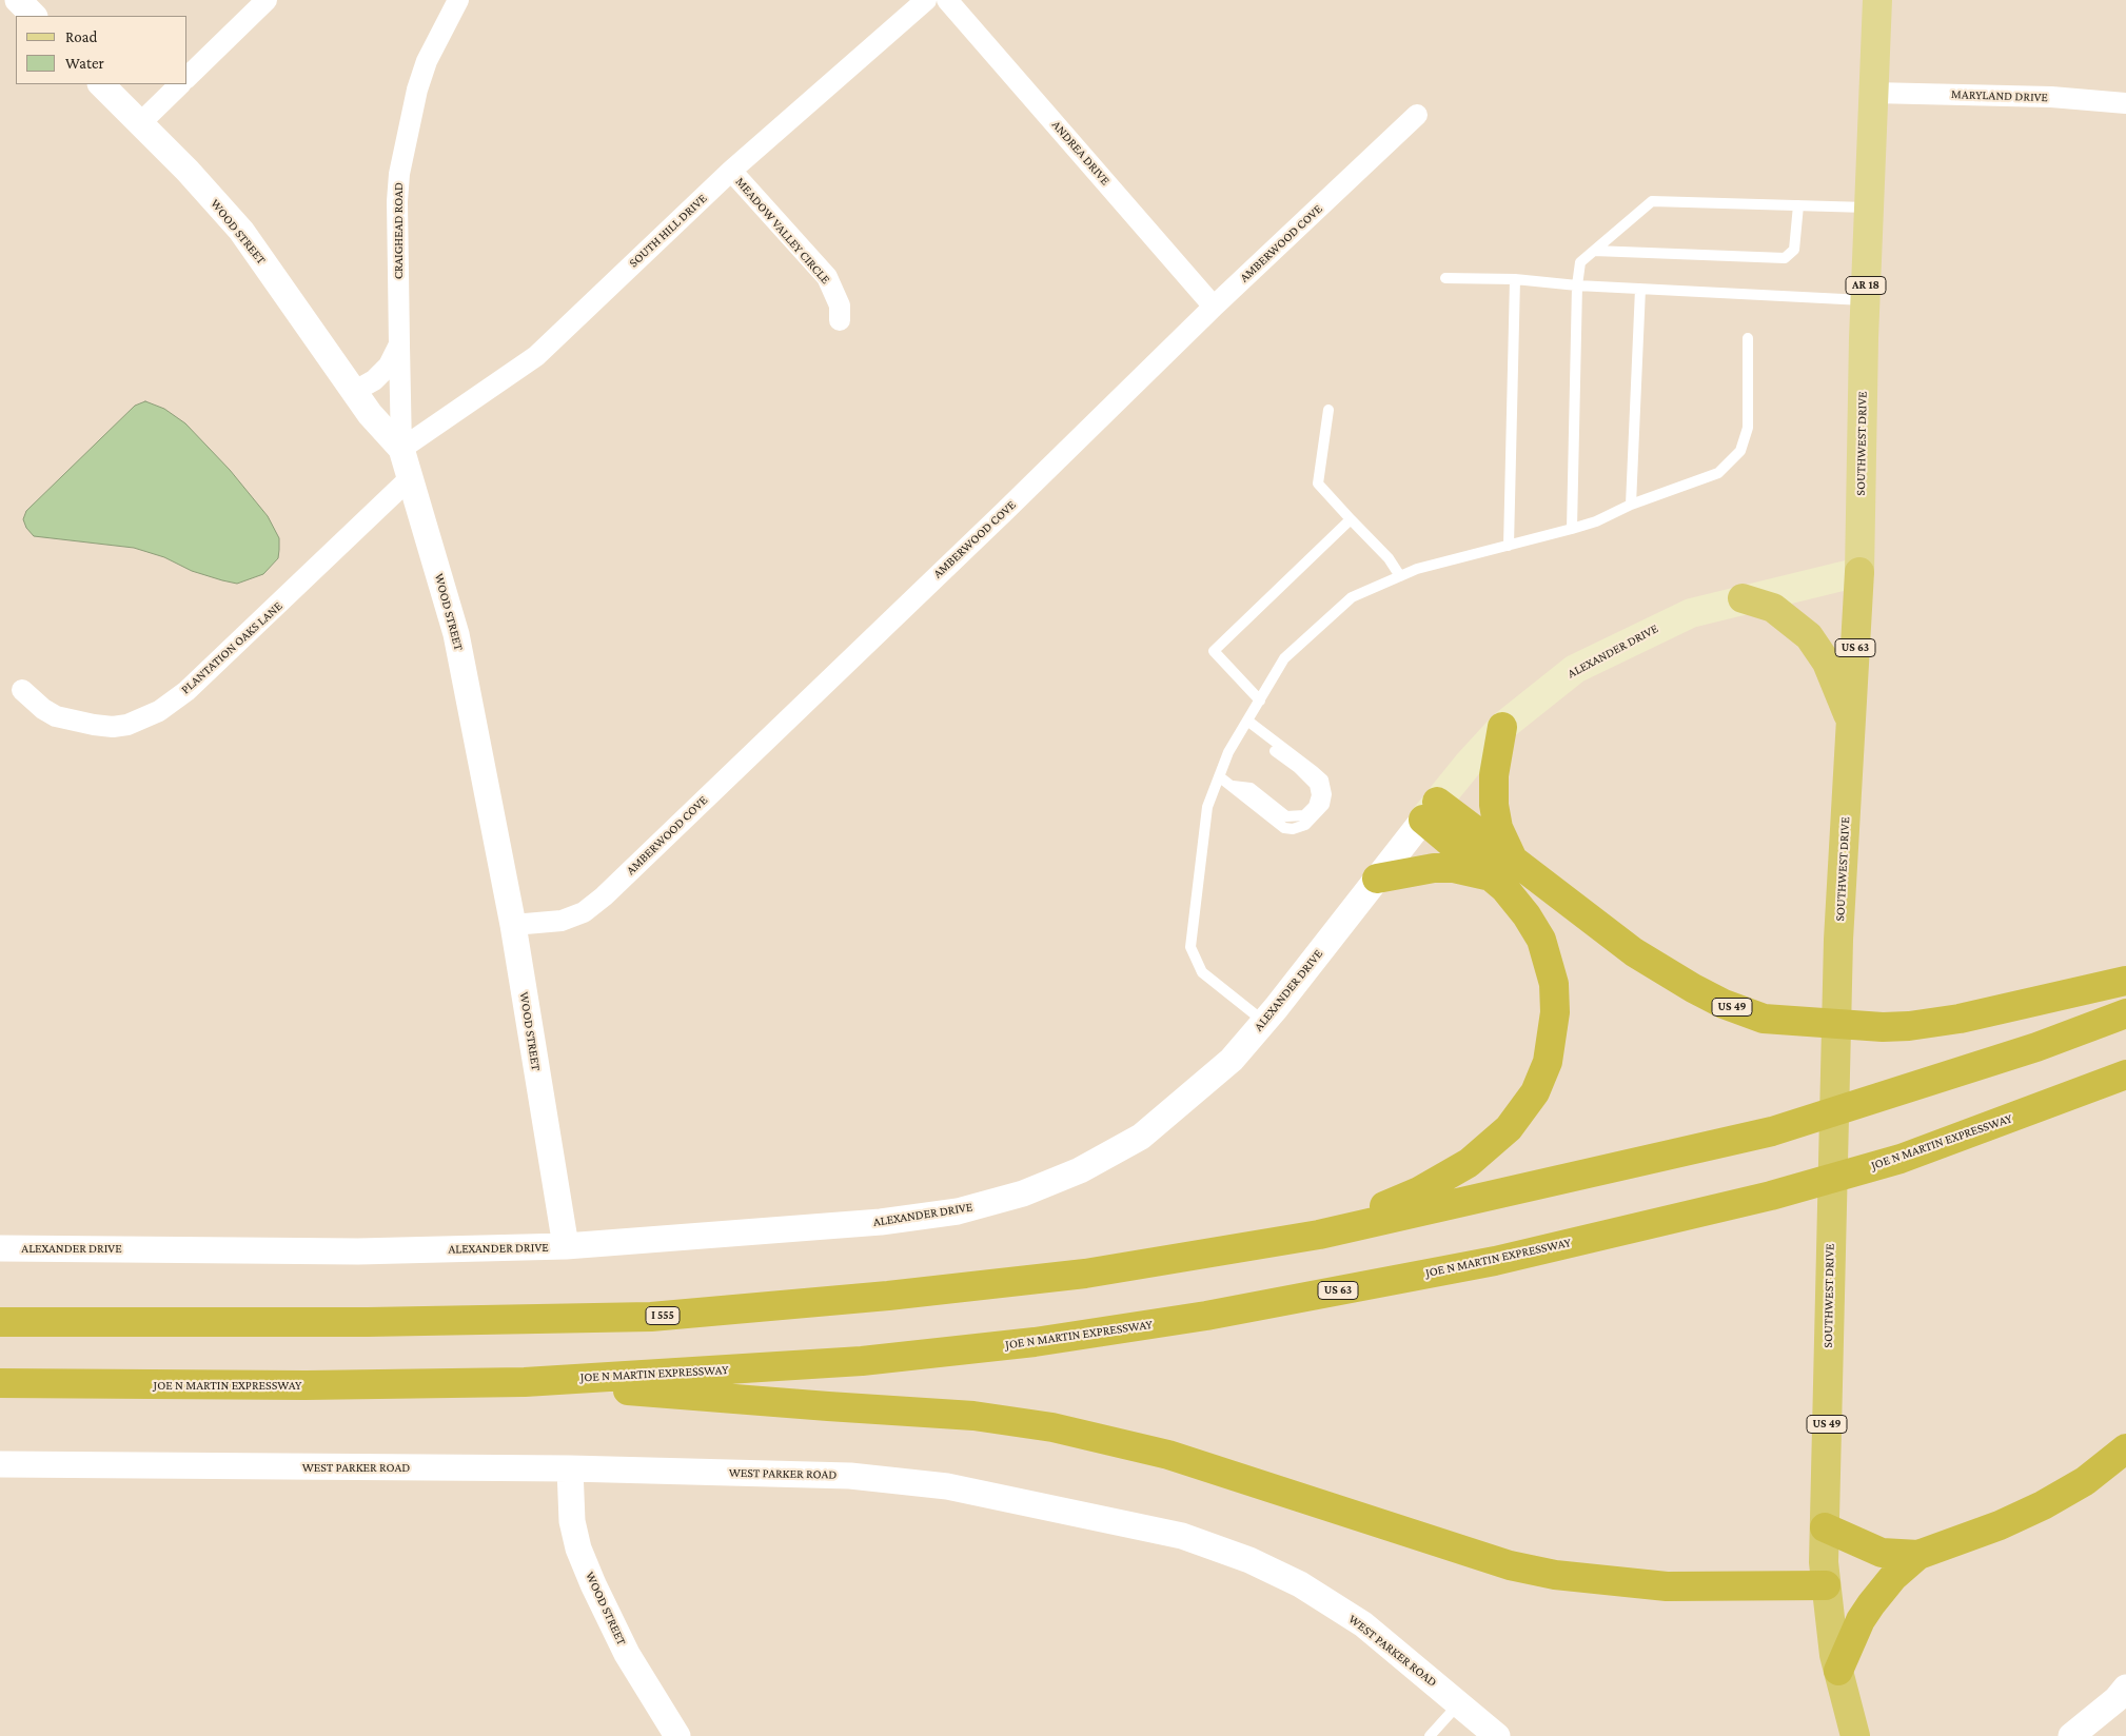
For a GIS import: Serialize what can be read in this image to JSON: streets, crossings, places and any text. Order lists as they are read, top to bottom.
{
  "streets": {
    "highway": [
      "SOUTHWEST DRIVE",
      "US 63",
      "US 49",
      "JOE N MARTIN EXPRESSWAY",
      "I 555"
    ],
    "main road": ["AR 18", "ALEXANDER DRIVE"],
    "street": [
      "MARYLAND DRIVE",
      "ANDREA DRIVE",
      "CRAIGHEAD ROAD",
      "SOUTH HILL DRIVE",
      "MEADOW VALLEY CIRCLE",
      "WOOD STREET",
      "AMBERWOOD COVE",
      "PLANTATION OAKS LANE",
      "WEST PARKER ROAD"
    ]
  },
  "crossings": [
    ["MARYLAND DRIVE", "SOUTHWEST DRIVE"],
    ["ANDREA DRIVE", "AMBERWOOD COVE"],
    ["CRAIGHEAD ROAD", "WOOD STREET"],
    ["SOUTH HILL DRIVE", "MEADOW VALLEY CIRCLE"],
    ["SOUTH HILL DRIVE", "WOOD STREET"],
    ["WOOD STREET", "AMBERWOOD COVE"],
    ["WOOD STREET", "PLANTATION OAKS LANE"],
    ["WOOD STREET", "ALEXANDER DRIVE"],
    ["WOOD STREET", "WEST PARKER ROAD"],
    ["SOUTHWEST DRIVE", "ALEXANDER DRIVE"],
    ["SOUTHWEST DRIVE", "US 49"],
    ["ALEXANDER DRIVE", "US 49"]
  ],
  "legend": ["Road", "Water"]
}
